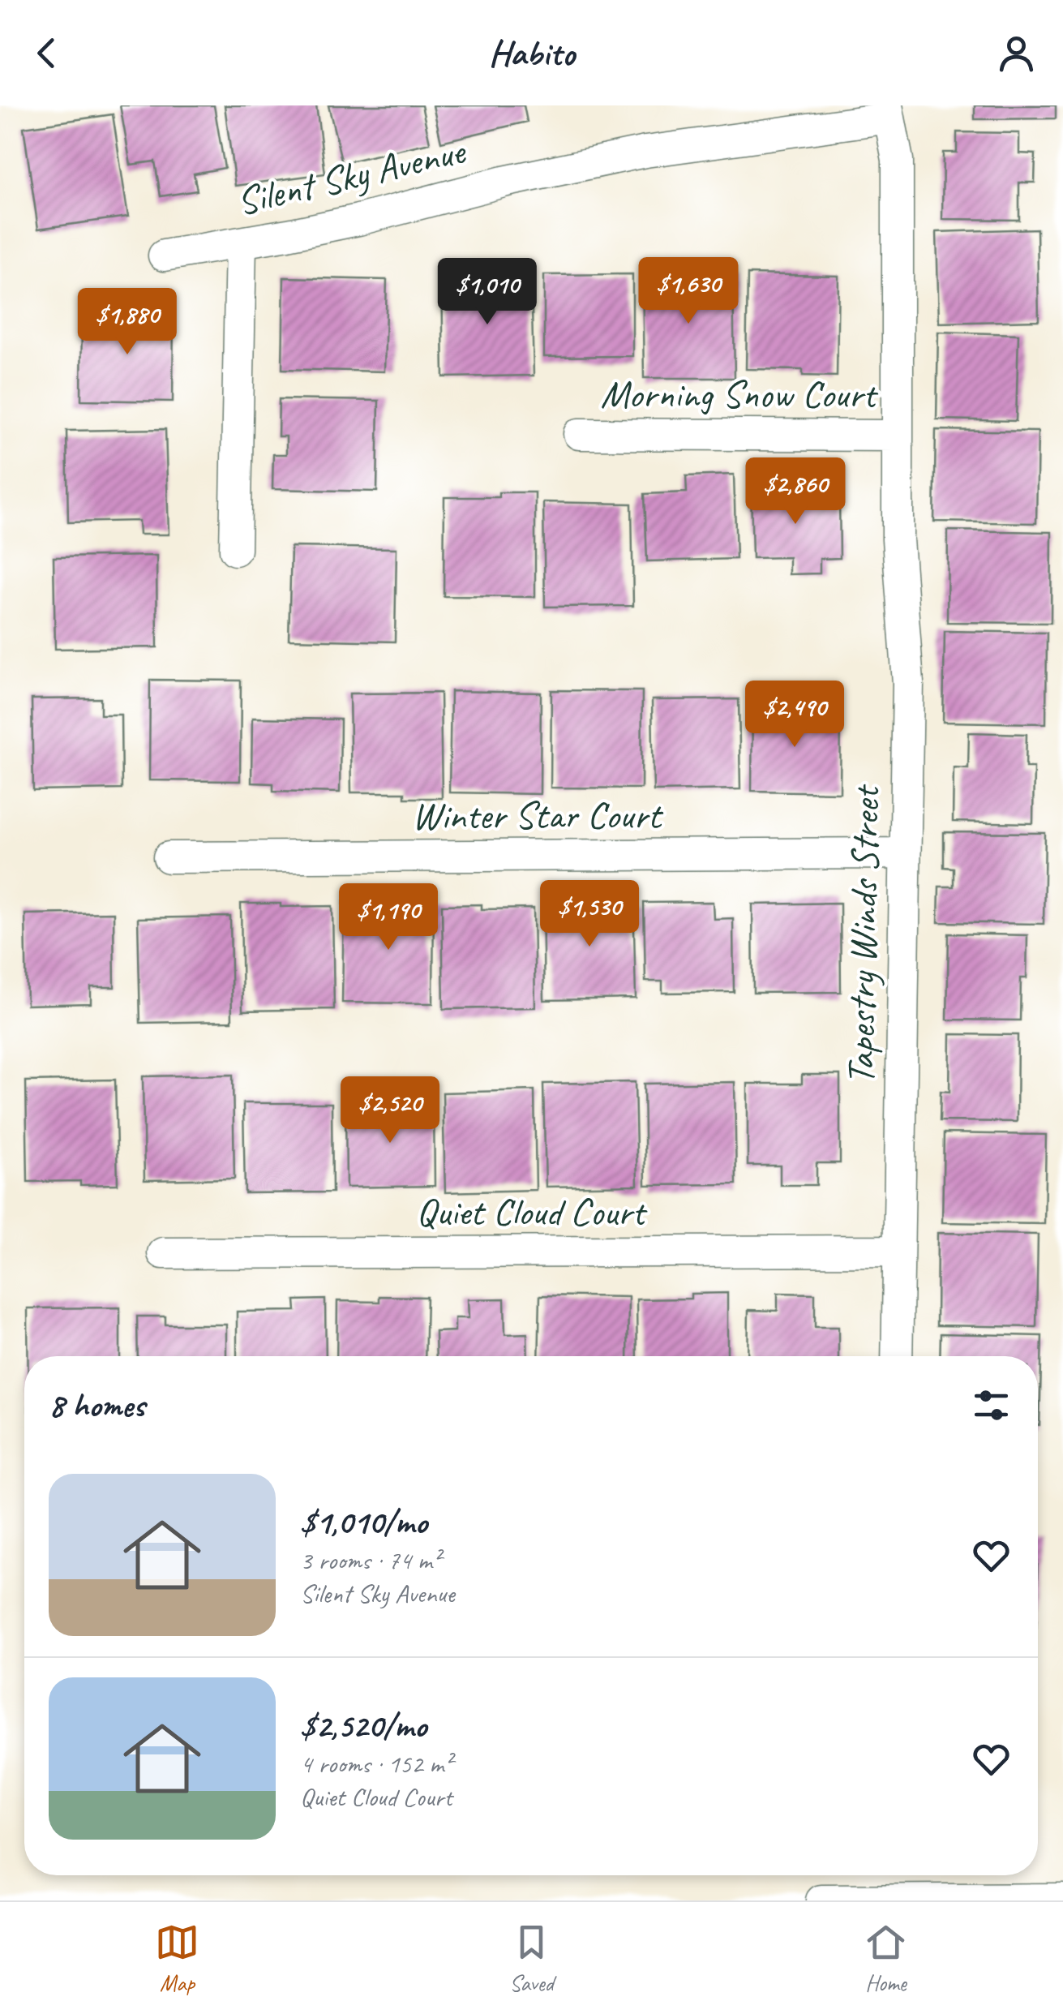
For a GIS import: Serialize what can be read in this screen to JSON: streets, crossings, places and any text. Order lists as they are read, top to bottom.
{
  "streets": {
    "street": [
      "Silent Sky Avenue",
      "Morning Snow Court",
      "Winter Star Court",
      "Tapestry Winds Street",
      "Quiet Cloud Court"
    ]
  },
  "crossings": [
    ["Silent Sky Avenue", "Tapestry Winds Street"],
    ["Morning Snow Court", "Tapestry Winds Street"],
    ["Winter Star Court", "Tapestry Winds Street"],
    ["Tapestry Winds Street", "Quiet Cloud Court"]
  ],
  "page": {
    "header": "Habito",
    "price": [
      "$1,630",
      "$1,010",
      "$1,880",
      "$2,860",
      "$2,490",
      "$1,530",
      "$1,190",
      "$2,520"
    ],
    "heading": "8 homes",
    "list": [
      {
        "name": "$1,010/mo",
        "note": "3 rooms · 74 m² · Silent Sky Avenue"
      },
      {
        "name": "$2,520/mo",
        "note": "4 rooms · 152 m² · Quiet Cloud Court"
      }
    ],
    "tabs": ["Map", "Saved", "Home"]
  }
}
